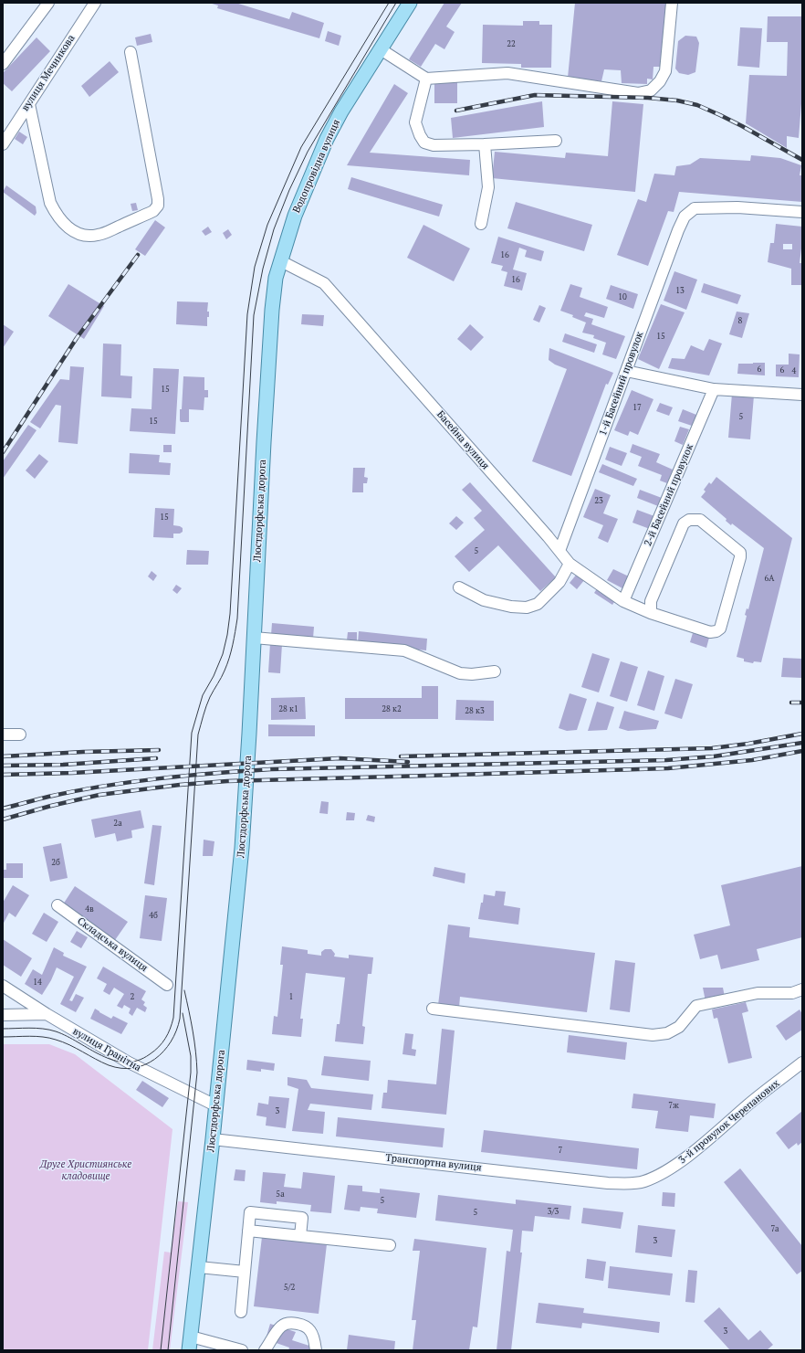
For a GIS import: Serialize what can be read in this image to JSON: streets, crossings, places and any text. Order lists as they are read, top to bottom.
{
  "streets": {
    "main road": ["Водопровідна вулиця", "Люстдорфська дорога"],
    "street": [
      "вулиця Мечникова",
      "1-й Басейний провулок",
      "Басейна вулиця",
      "2-й Басейний провулок",
      "Складська вулиця",
      "вулиця Гранітна",
      "3-й провулок Черепанових",
      "Транспортна вулиця"
    ]
  },
  "crossings": [
    ["Водопровідна вулиця", "Басейна вулиця"],
    ["Водопровідна вулиця", "Люстдорфська дорога"],
    ["1-й Басейний провулок", "Басейна вулиця"],
    ["Басейна вулиця", "2-й Басейний провулок"],
    ["Басейна вулиця", "Люстдорфська дорога"],
    ["Люстдорфська дорога", "вулиця Гранітна"],
    ["Люстдорфська дорога", "Транспортна вулиця"],
    ["3-й провулок Черепанових", "Транспортна вулиця"]
  ],
  "parks": ["Друге Християнське кладовище"],
  "house_numbers": [
    "22",
    "16",
    "16",
    "13",
    "10",
    "8",
    "15",
    "6",
    "6",
    "4",
    "15",
    "17",
    "5",
    "15",
    "23",
    "15",
    "5",
    "6А",
    "28 к1",
    "28 к2",
    "28 к3",
    "2а",
    "2б",
    "4в",
    "4б",
    "14",
    "2",
    "1",
    "7ж",
    "3",
    "7",
    "5а",
    "5",
    "3/3",
    "5",
    "7а",
    "3",
    "5/2",
    "3"
  ]
}
